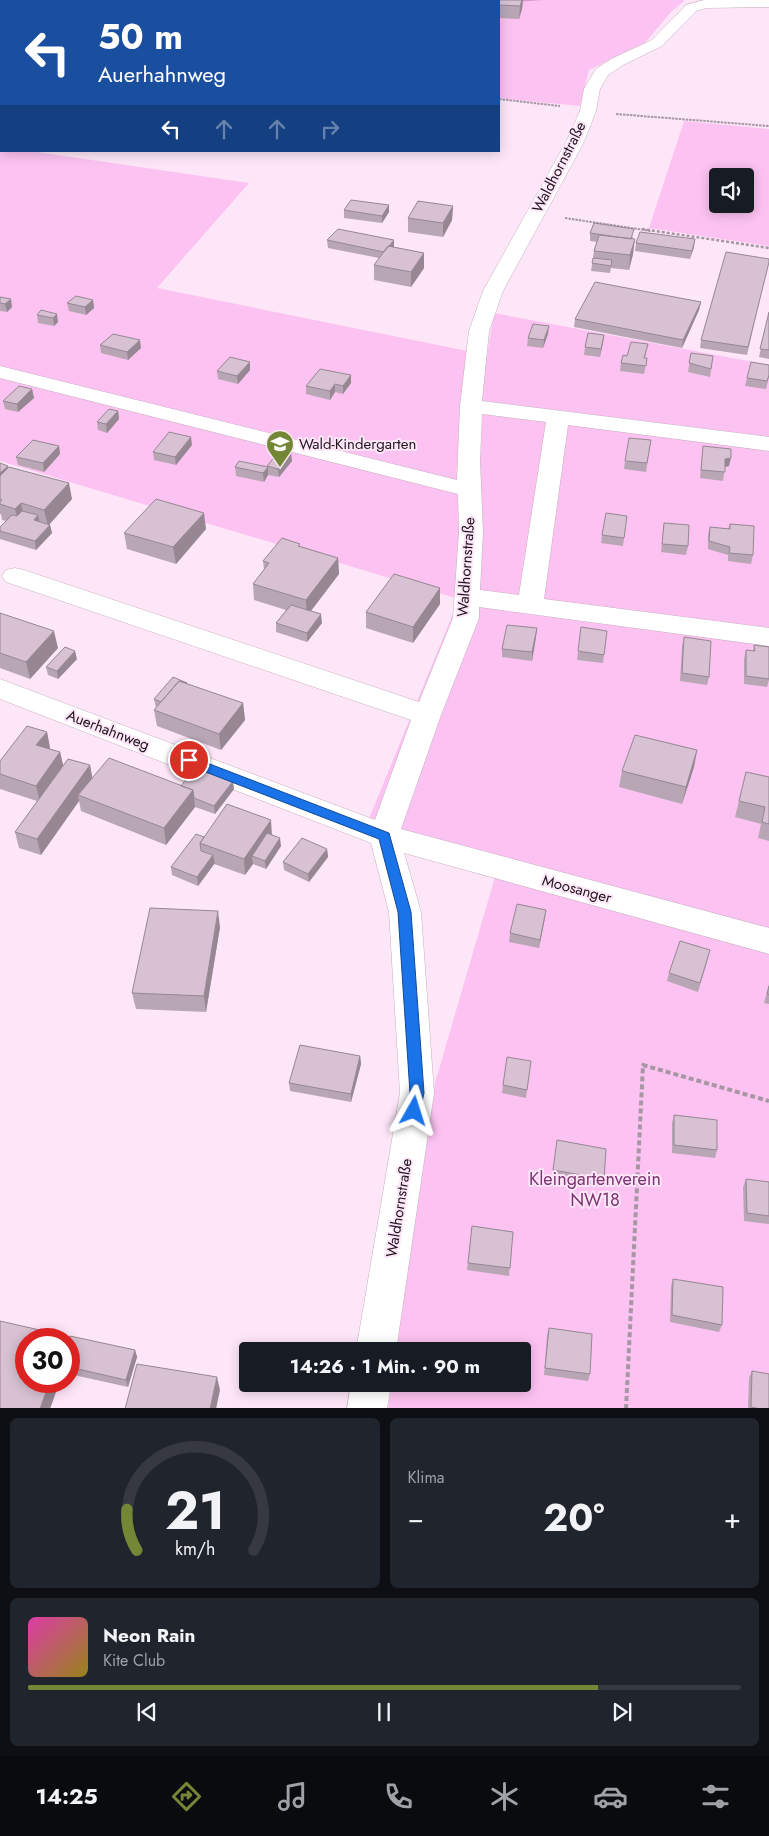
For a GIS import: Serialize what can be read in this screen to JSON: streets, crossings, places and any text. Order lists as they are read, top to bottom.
{
  "streets": {
    "street": ["Waldhornstraße", "Auerhahnweg", "Moosanger"]
  },
  "crossings": [
    ["Waldhornstraße", "Auerhahnweg"],
    ["Waldhornstraße", "Moosanger"],
    ["Auerhahnweg", "Moosanger"]
  ],
  "parks": ["Kleingartenverein NW18"],
  "places": {
    "school or university": ["Wald-Kindergarten"]
  },
  "page": {
    "turn": ["50 m", "Auerhahnweg"],
    "limit": "30",
    "trip": "14:26 · 1 Min. · 90 m",
    "tile": "Klima",
    "heat": ["−", "20°", "+"],
    "song": ["Neon Rain", "Kite Club"],
    "tabs": "14:25",
    "gauge": ["21", "km/h"]
  }
}
